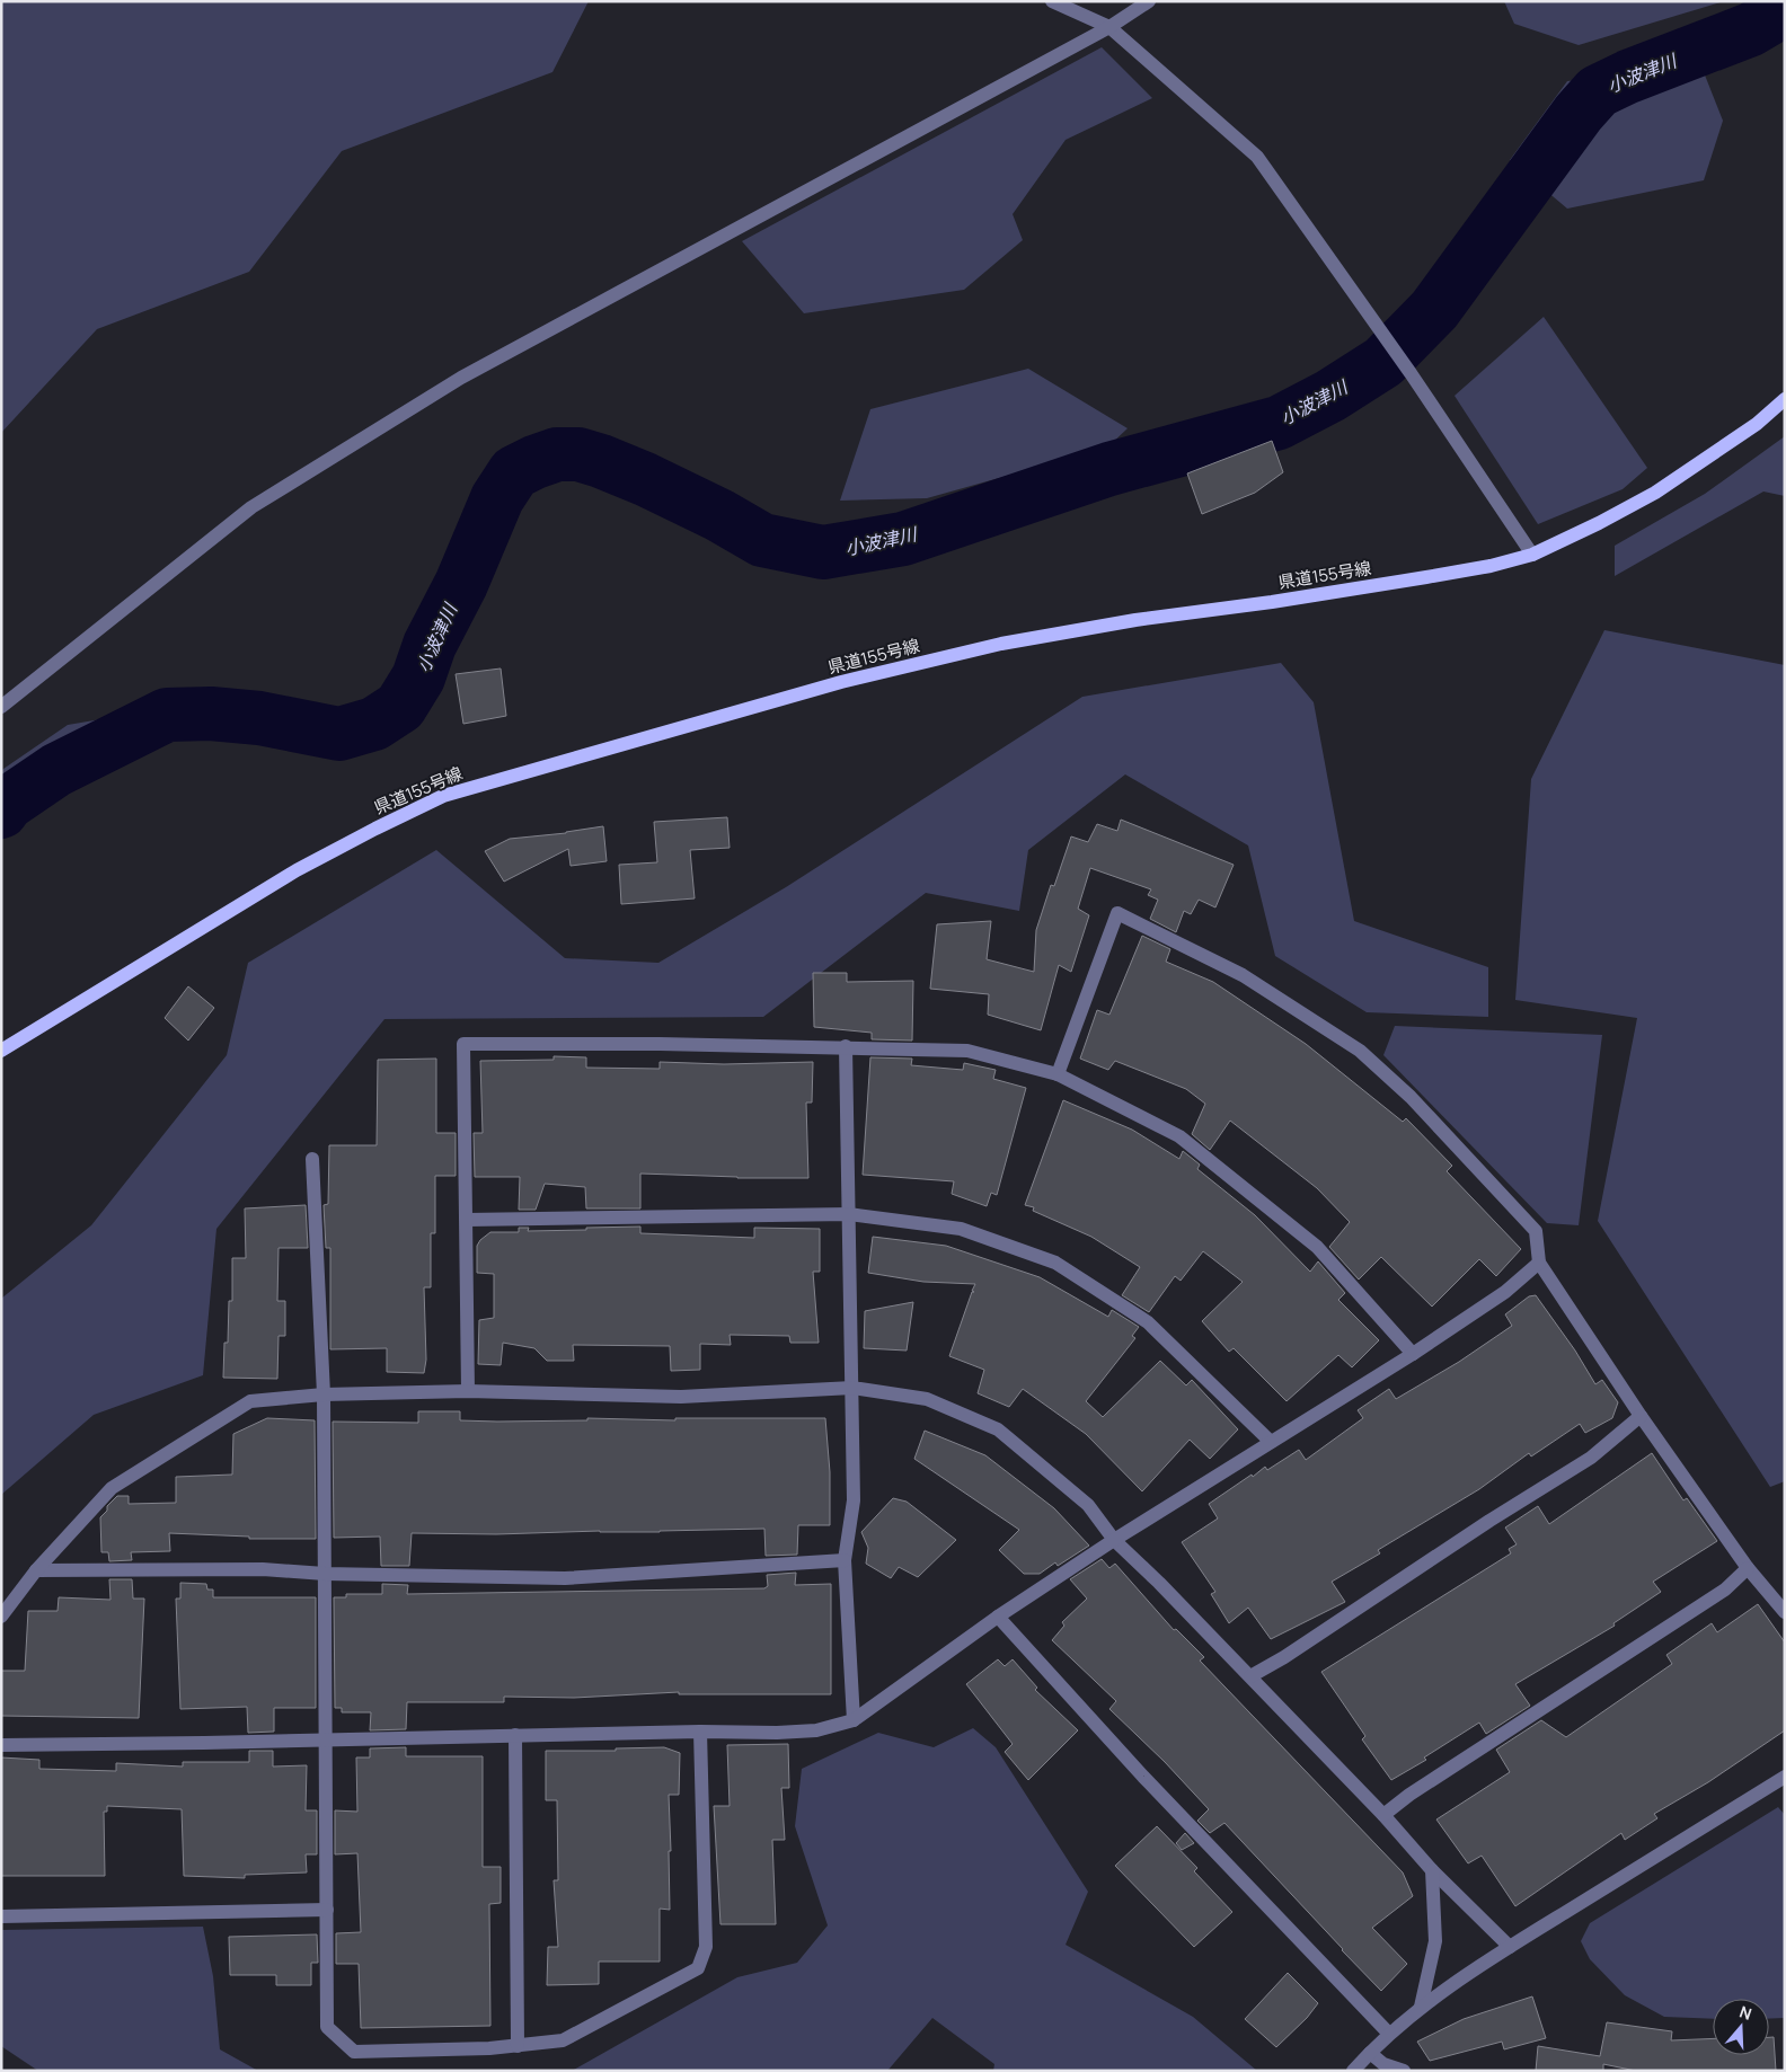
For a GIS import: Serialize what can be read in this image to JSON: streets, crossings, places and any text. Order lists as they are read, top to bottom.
{
  "streets": {
    "main road": ["県道155号線"]
  },
  "water": ["小波津川"],
  "north": "top"
}
